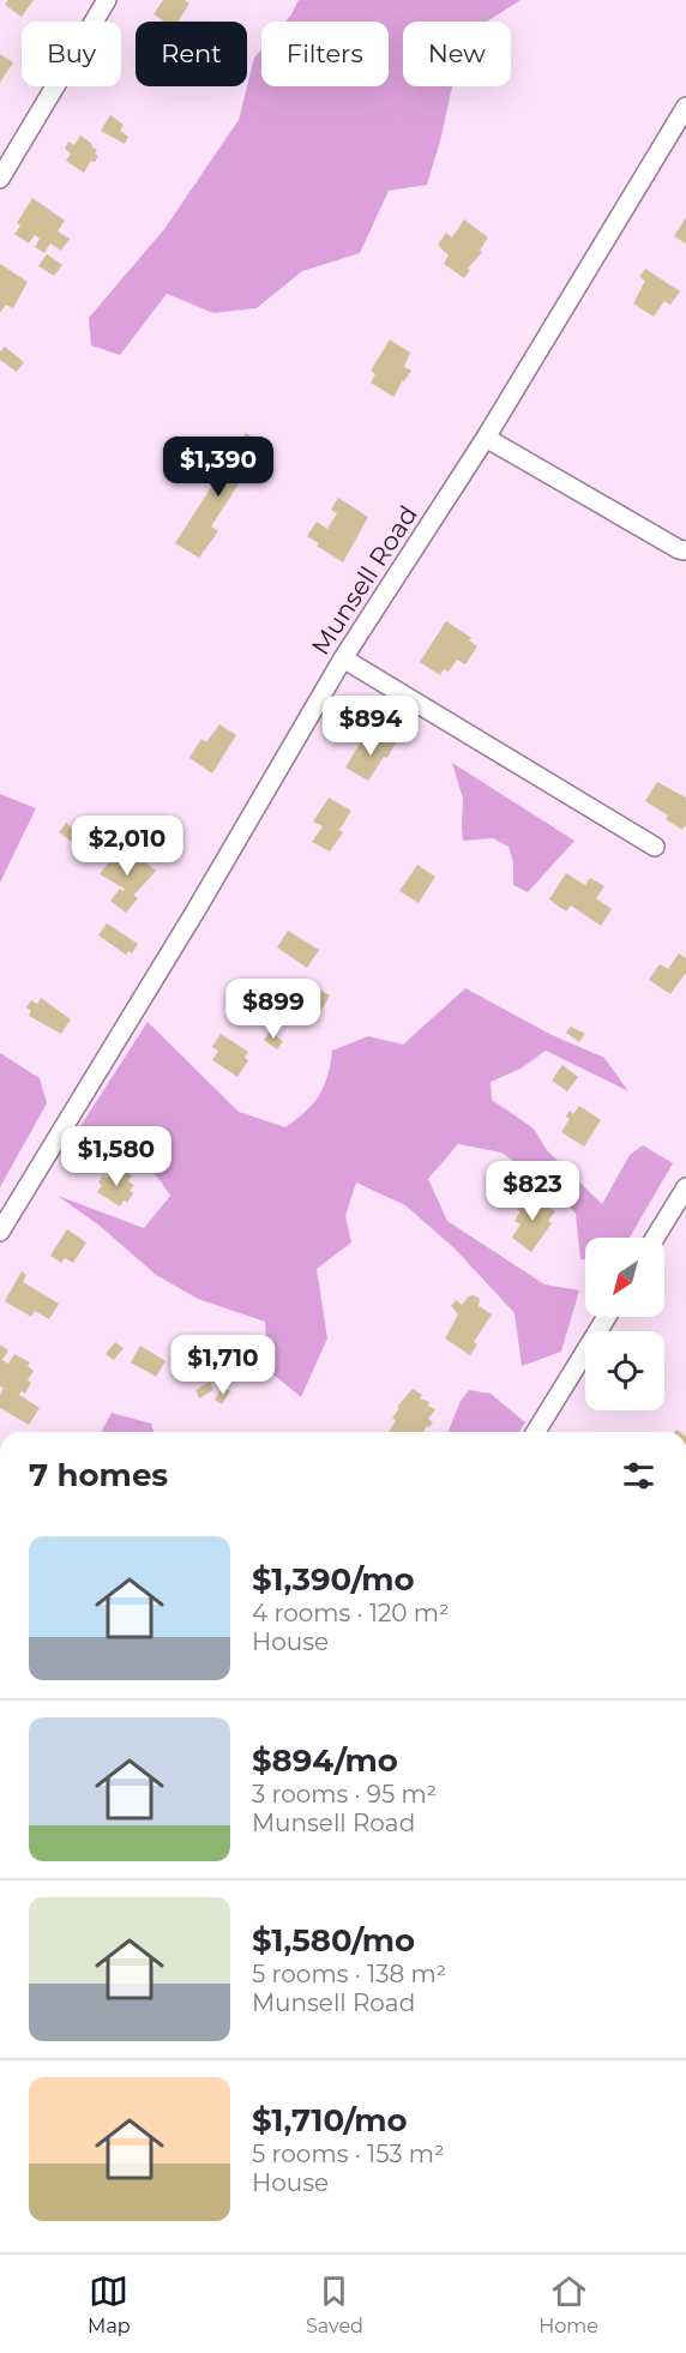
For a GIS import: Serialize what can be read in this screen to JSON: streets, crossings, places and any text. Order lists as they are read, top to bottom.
{
  "streets": {
    "street": ["Munsell Road"]
  },
  "north": "bottom left",
  "page": {
    "chip": [
      "Buy",
      "Rent",
      "Filters",
      "New"
    ],
    "price": [
      "$1,390",
      "$894",
      "$2,010",
      "$899",
      "$1,580",
      "$823",
      "$1,710"
    ],
    "heading": "7 homes",
    "list": [
      {
        "name": "$1,390/mo",
        "note": "4 rooms · 120 m² · House"
      },
      {
        "name": "$894/mo",
        "note": "3 rooms · 95 m² · Munsell Road"
      },
      {
        "name": "$1,580/mo",
        "note": "5 rooms · 138 m² · Munsell Road"
      },
      {
        "name": "$1,710/mo",
        "note": "5 rooms · 153 m² · House"
      }
    ],
    "tabs": ["Map", "Saved", "Home"]
  }
}
